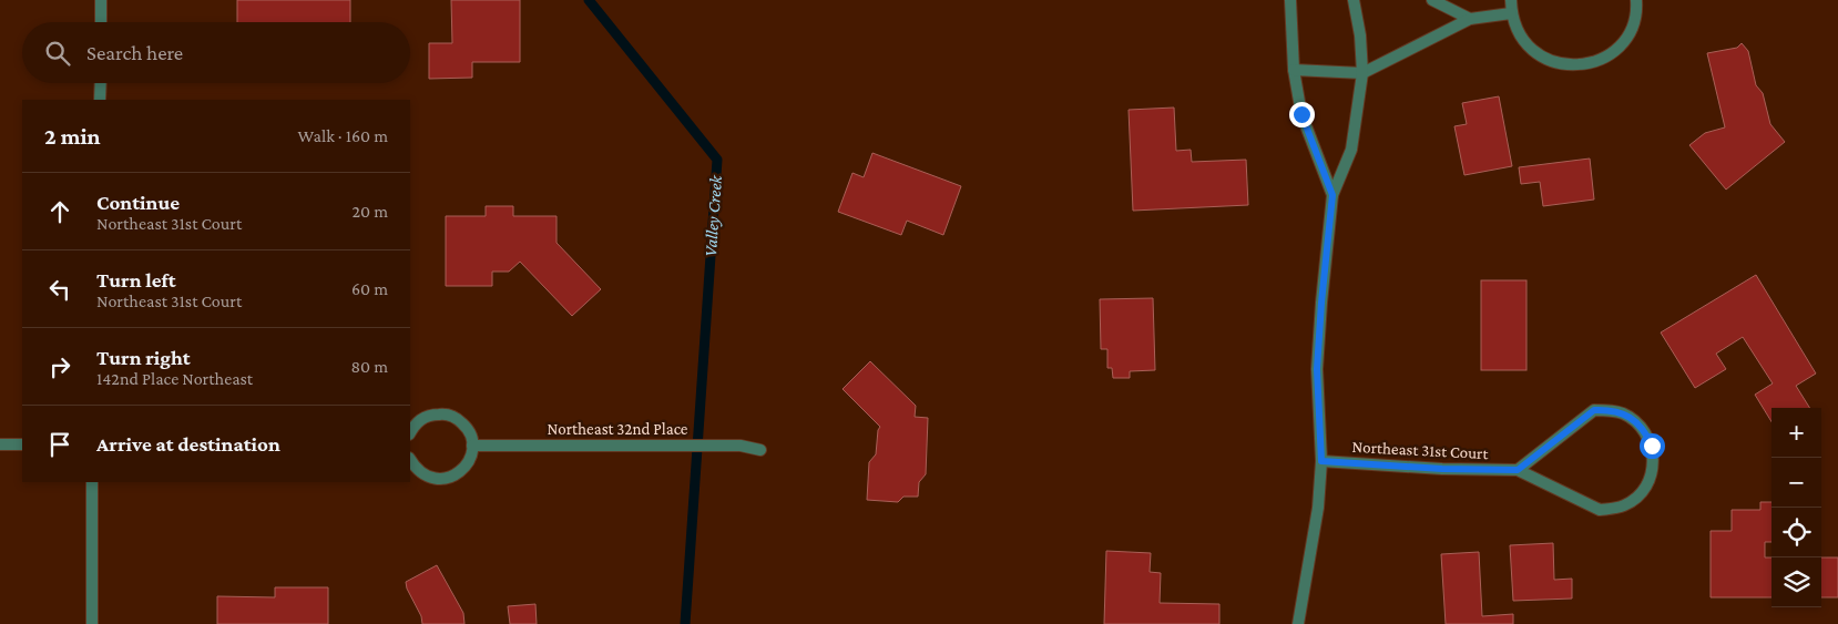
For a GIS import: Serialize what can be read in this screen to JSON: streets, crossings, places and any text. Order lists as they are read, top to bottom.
{
  "streets": {
    "street": ["Northeast 32nd Place", "Northeast 31st Court"]
  },
  "water": ["Valley Creek"],
  "page": {
    "search": "Search here",
    "heading": ["2 min", "Walk · 160 m"],
    "list": [
      ["Continue", "Northeast 31st Court", "20 m"],
      ["Turn left", "Northeast 31st Court", "60 m"],
      ["Turn right", "142nd Place Northeast", "80 m"],
      "Arrive at destination"
    ],
    "map_buttons": ["+", "−"]
  }
}
